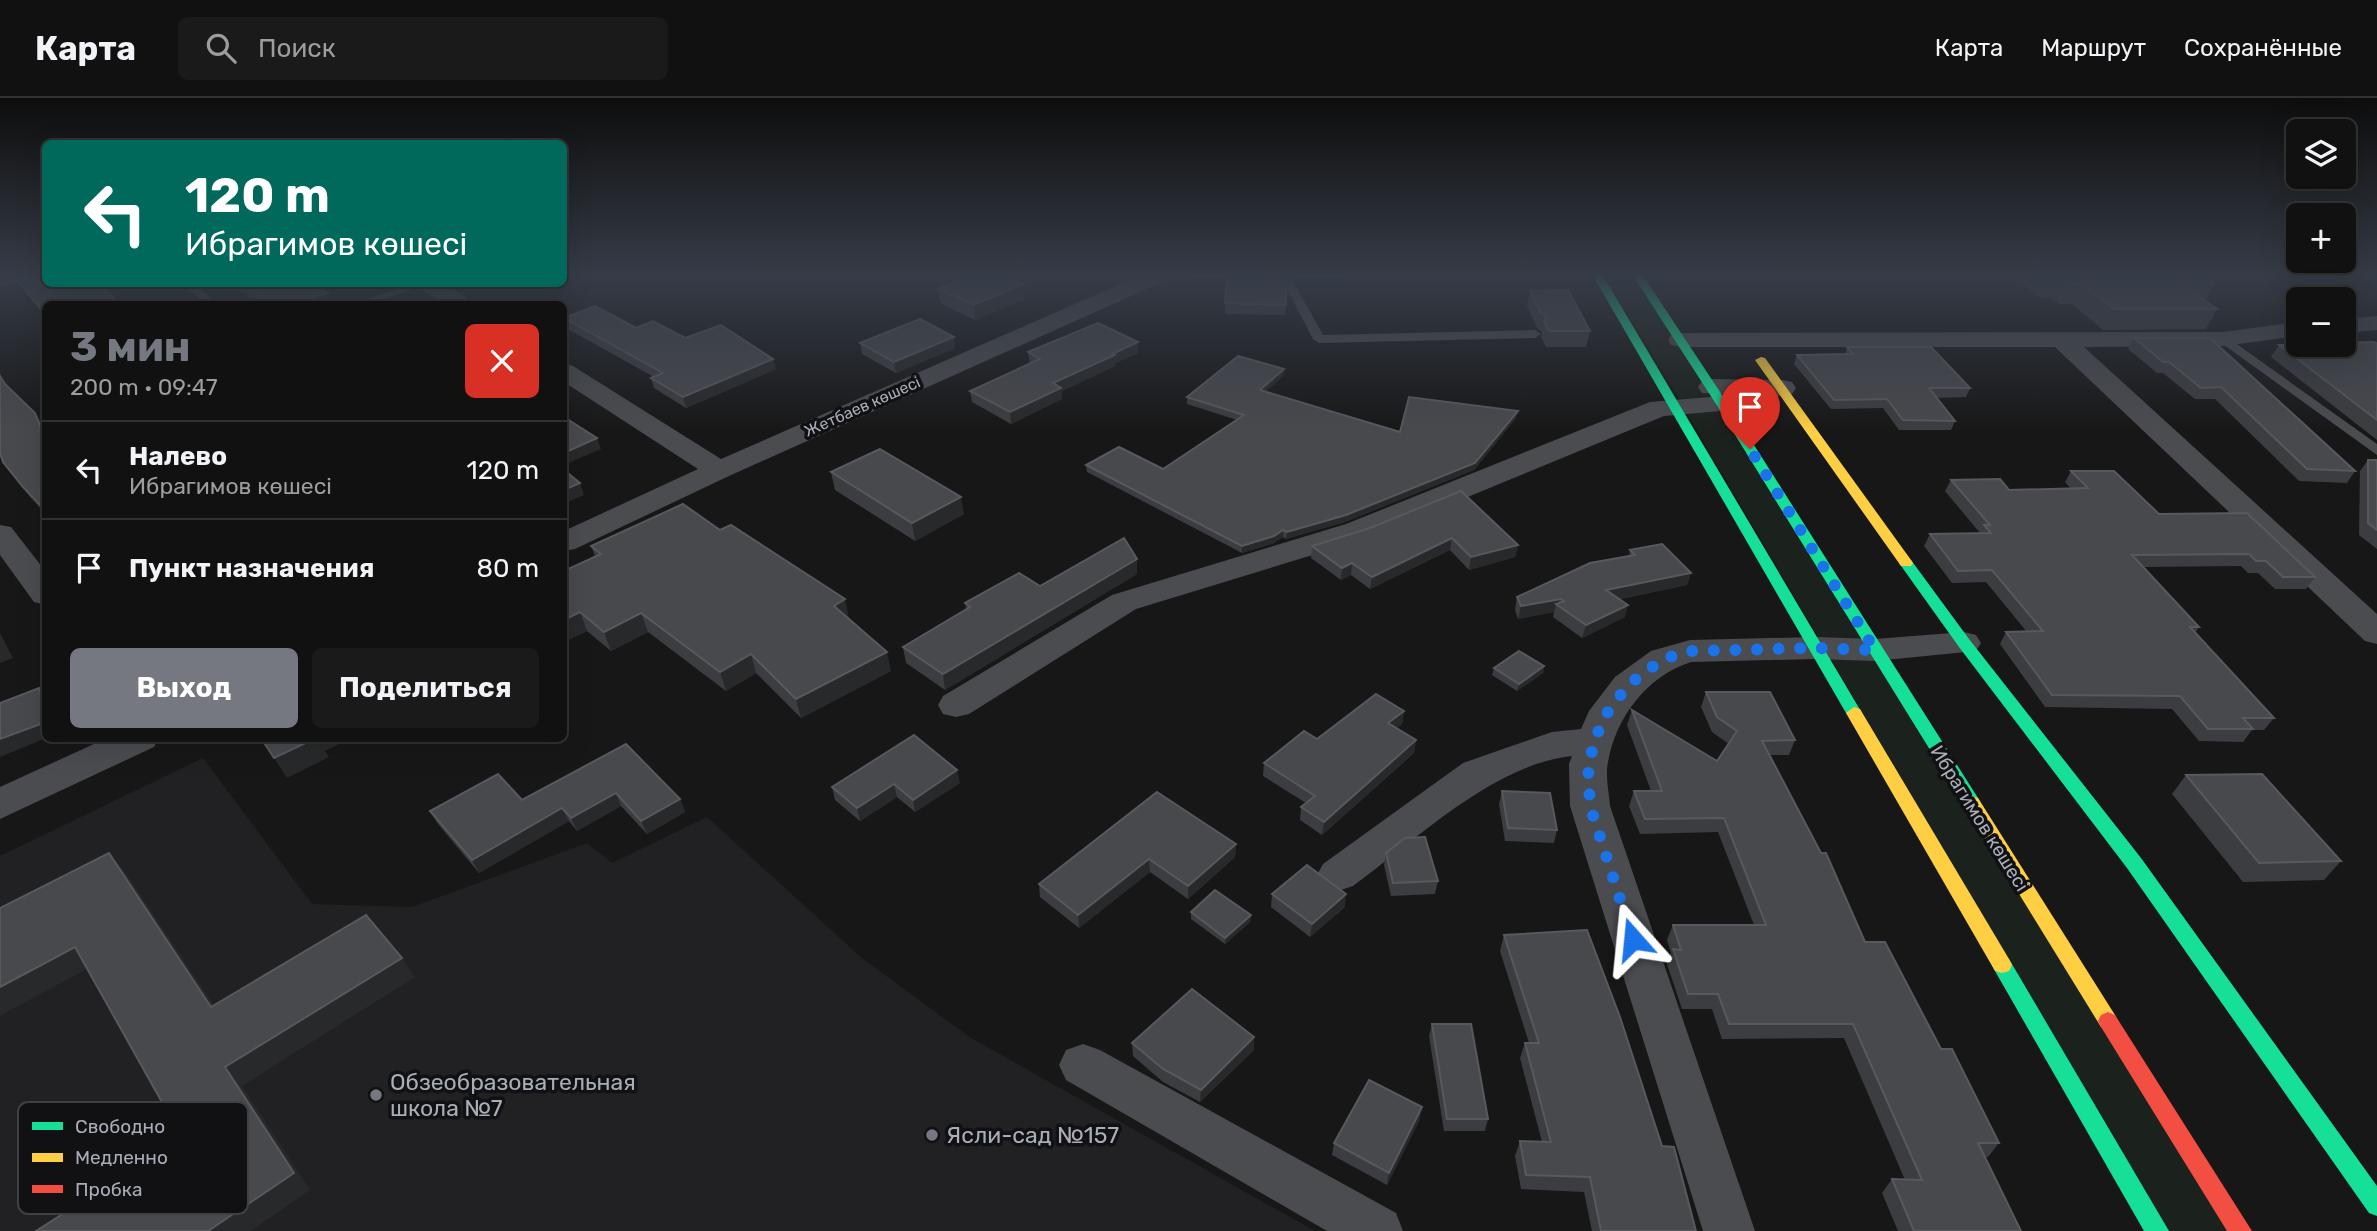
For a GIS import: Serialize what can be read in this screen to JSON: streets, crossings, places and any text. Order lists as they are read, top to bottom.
{
  "streets": {
    "street": ["Жетбаев көшесі", "Ибрагимов көшесі"]
  },
  "places": ["Обзеобразовательная школа №7", "Ясли-сад №157"],
  "legend": ["Свободно", "Медленно", "Пробка"],
  "page": {
    "header": "Карта",
    "search": "Поиск",
    "nav": ["Карта", "Маршрут", "Сохранённые"],
    "map_buttons": ["+", "−"],
    "turn": ["120 m", "Ибрагимов көшесі"],
    "heading": ["3 мин", "200 m · 09:47"],
    "list": [
      {
        "name": "Налево",
        "note": "Ибрагимов көшесі",
        "value": "120 m"
      },
      {
        "name": "Пункт назначения",
        "value": "80 m"
      }
    ],
    "buttons": ["Выход", "Поделиться"]
  }
}
